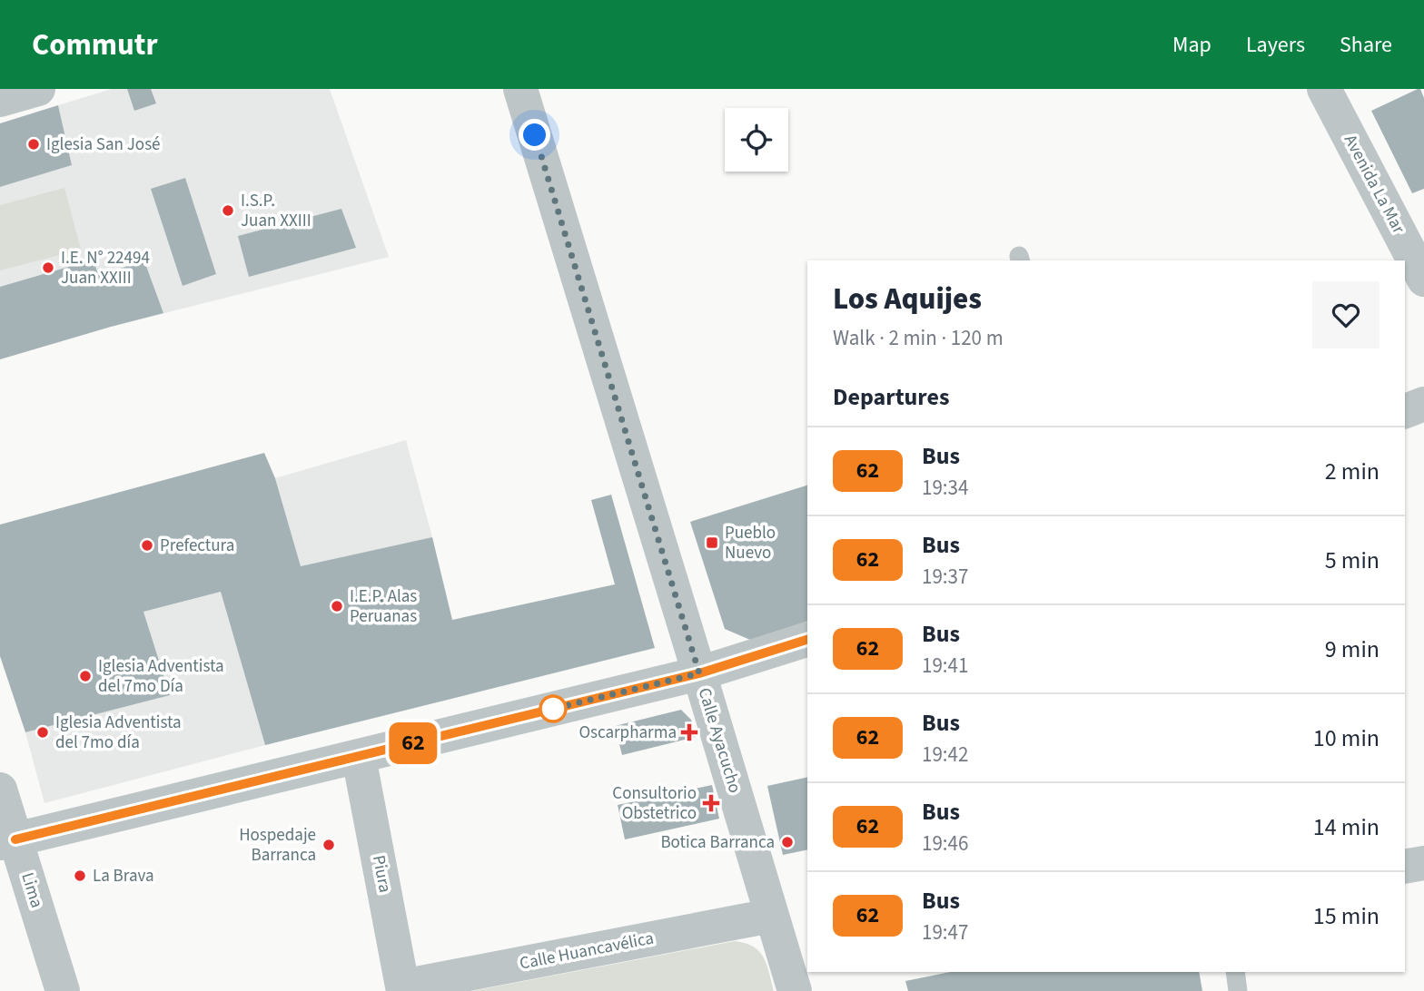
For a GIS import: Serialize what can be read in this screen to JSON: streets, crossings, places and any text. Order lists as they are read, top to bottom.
{
  "streets": {
    "street": [
      "Avenida La Mar",
      "Calle Ayacucho",
      "Piura",
      "Lima",
      "Calle Huancavélica"
    ]
  },
  "crossings": [
    ["Calle Ayacucho", "Calle Huancavélica"],
    ["Piura", "Calle Huancavélica"]
  ],
  "places": {
    "other": [
      "Iglesia San José",
      "I.S.P. Juan XXIII",
      "I.E. N° 22494 Juan XXIII",
      "Prefectura",
      "I.E.P. Alas Peruanas",
      "Iglesia Adventista del 7mo Día",
      "Iglesia Adventista del 7mo día",
      "Botica Barranca",
      "Hospedaje Barranca",
      "La Brava"
    ],
    "transit": ["Pueblo Nuevo"],
    "health": ["Oscarpharma", "Consultorio Obstetrico"]
  },
  "lines": ["bus line 62"],
  "page": {
    "header": "Commutr",
    "nav": ["Map", "Layers", "Share"],
    "on_map": "62",
    "heading": [
      ["Los Aquijes", "Walk · 2 min · 120 m"],
      "Departures"
    ],
    "list": [
      {
        "mark": "62",
        "name": "Bus",
        "note": "19:34",
        "value": "2 min"
      },
      {
        "mark": "62",
        "name": "Bus",
        "note": "19:37",
        "value": "5 min"
      },
      {
        "mark": "62",
        "name": "Bus",
        "note": "19:41",
        "value": "9 min"
      },
      {
        "mark": "62",
        "name": "Bus",
        "note": "19:42",
        "value": "10 min"
      },
      {
        "mark": "62",
        "name": "Bus",
        "note": "19:46",
        "value": "14 min"
      },
      {
        "mark": "62",
        "name": "Bus",
        "note": "19:47",
        "value": "15 min"
      }
    ]
  }
}
